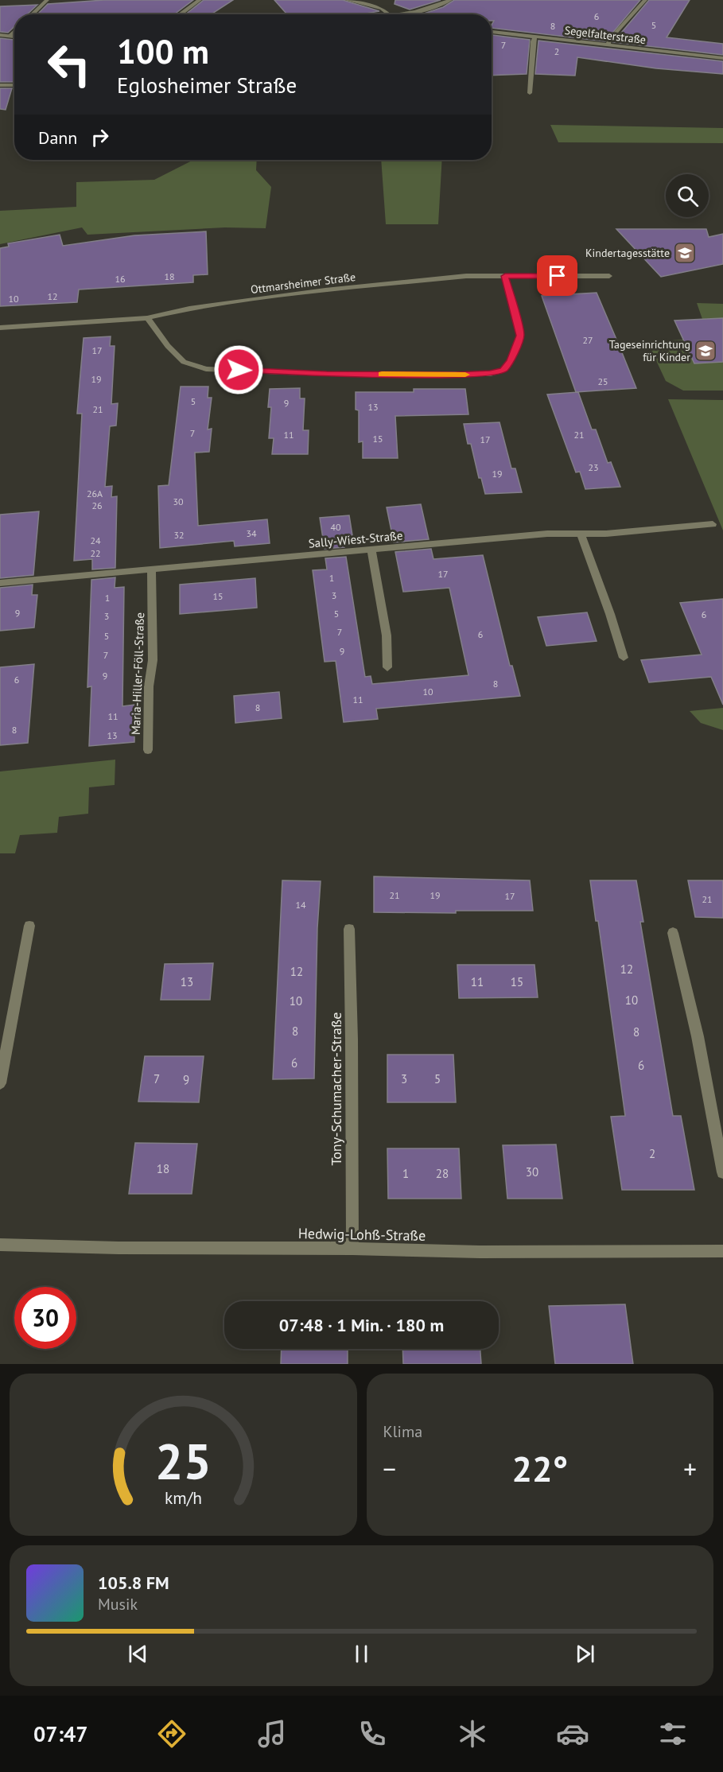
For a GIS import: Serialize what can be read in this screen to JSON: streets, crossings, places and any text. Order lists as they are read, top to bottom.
{
  "streets": {
    "street": [
      "Segelfalterstraße",
      "Ottmarsheimer Straße",
      "Sally-Wiest-Straße",
      "Maria-Hiller-Föll-Straße",
      "Tony-Schumacher-Straße",
      "Hedwig-Lohß-Straße"
    ]
  },
  "crossings": [
    ["Sally-Wiest-Straße", "Maria-Hiller-Föll-Straße"],
    ["Tony-Schumacher-Straße", "Hedwig-Lohß-Straße"]
  ],
  "places": {
    "school or university": ["Kindertagesstätte", "Tageseinrichtung für Kinder"]
  },
  "house_numbers": [
    "6",
    "5",
    "8",
    "7",
    "2",
    "18",
    "16",
    "12",
    "10",
    "27",
    "17",
    "19",
    "25",
    "5",
    "9",
    "13",
    "21",
    "7",
    "11",
    "21",
    "15",
    "17",
    "23",
    "19",
    "26A",
    "30",
    "26",
    "40",
    "34",
    "32",
    "24",
    "22",
    "17",
    "1",
    "3",
    "15",
    "1",
    "9",
    "5",
    "6",
    "3",
    "7",
    "6",
    "5",
    "9",
    "7",
    "9",
    "6",
    "8",
    "10",
    "11",
    "8",
    "11",
    "8",
    "13",
    "21",
    "19",
    "17",
    "21",
    "14",
    "12",
    "12",
    "13",
    "11",
    "15",
    "10",
    "10",
    "8",
    "8",
    "6",
    "6",
    "7",
    "3",
    "5",
    "9",
    "2",
    "18",
    "30",
    "1",
    "28"
  ],
  "page": {
    "turn": ["100 m", "Eglosheimer Straße"],
    "then": "Dann",
    "limit": "30",
    "trip": "07:48 · 1 Min. · 180 m",
    "tile": "Klima",
    "heat": ["−", "22°", "+"],
    "song": ["105.8 FM", "Musik"],
    "tabs": "07:47",
    "gauge": ["25", "km/h"]
  }
}
